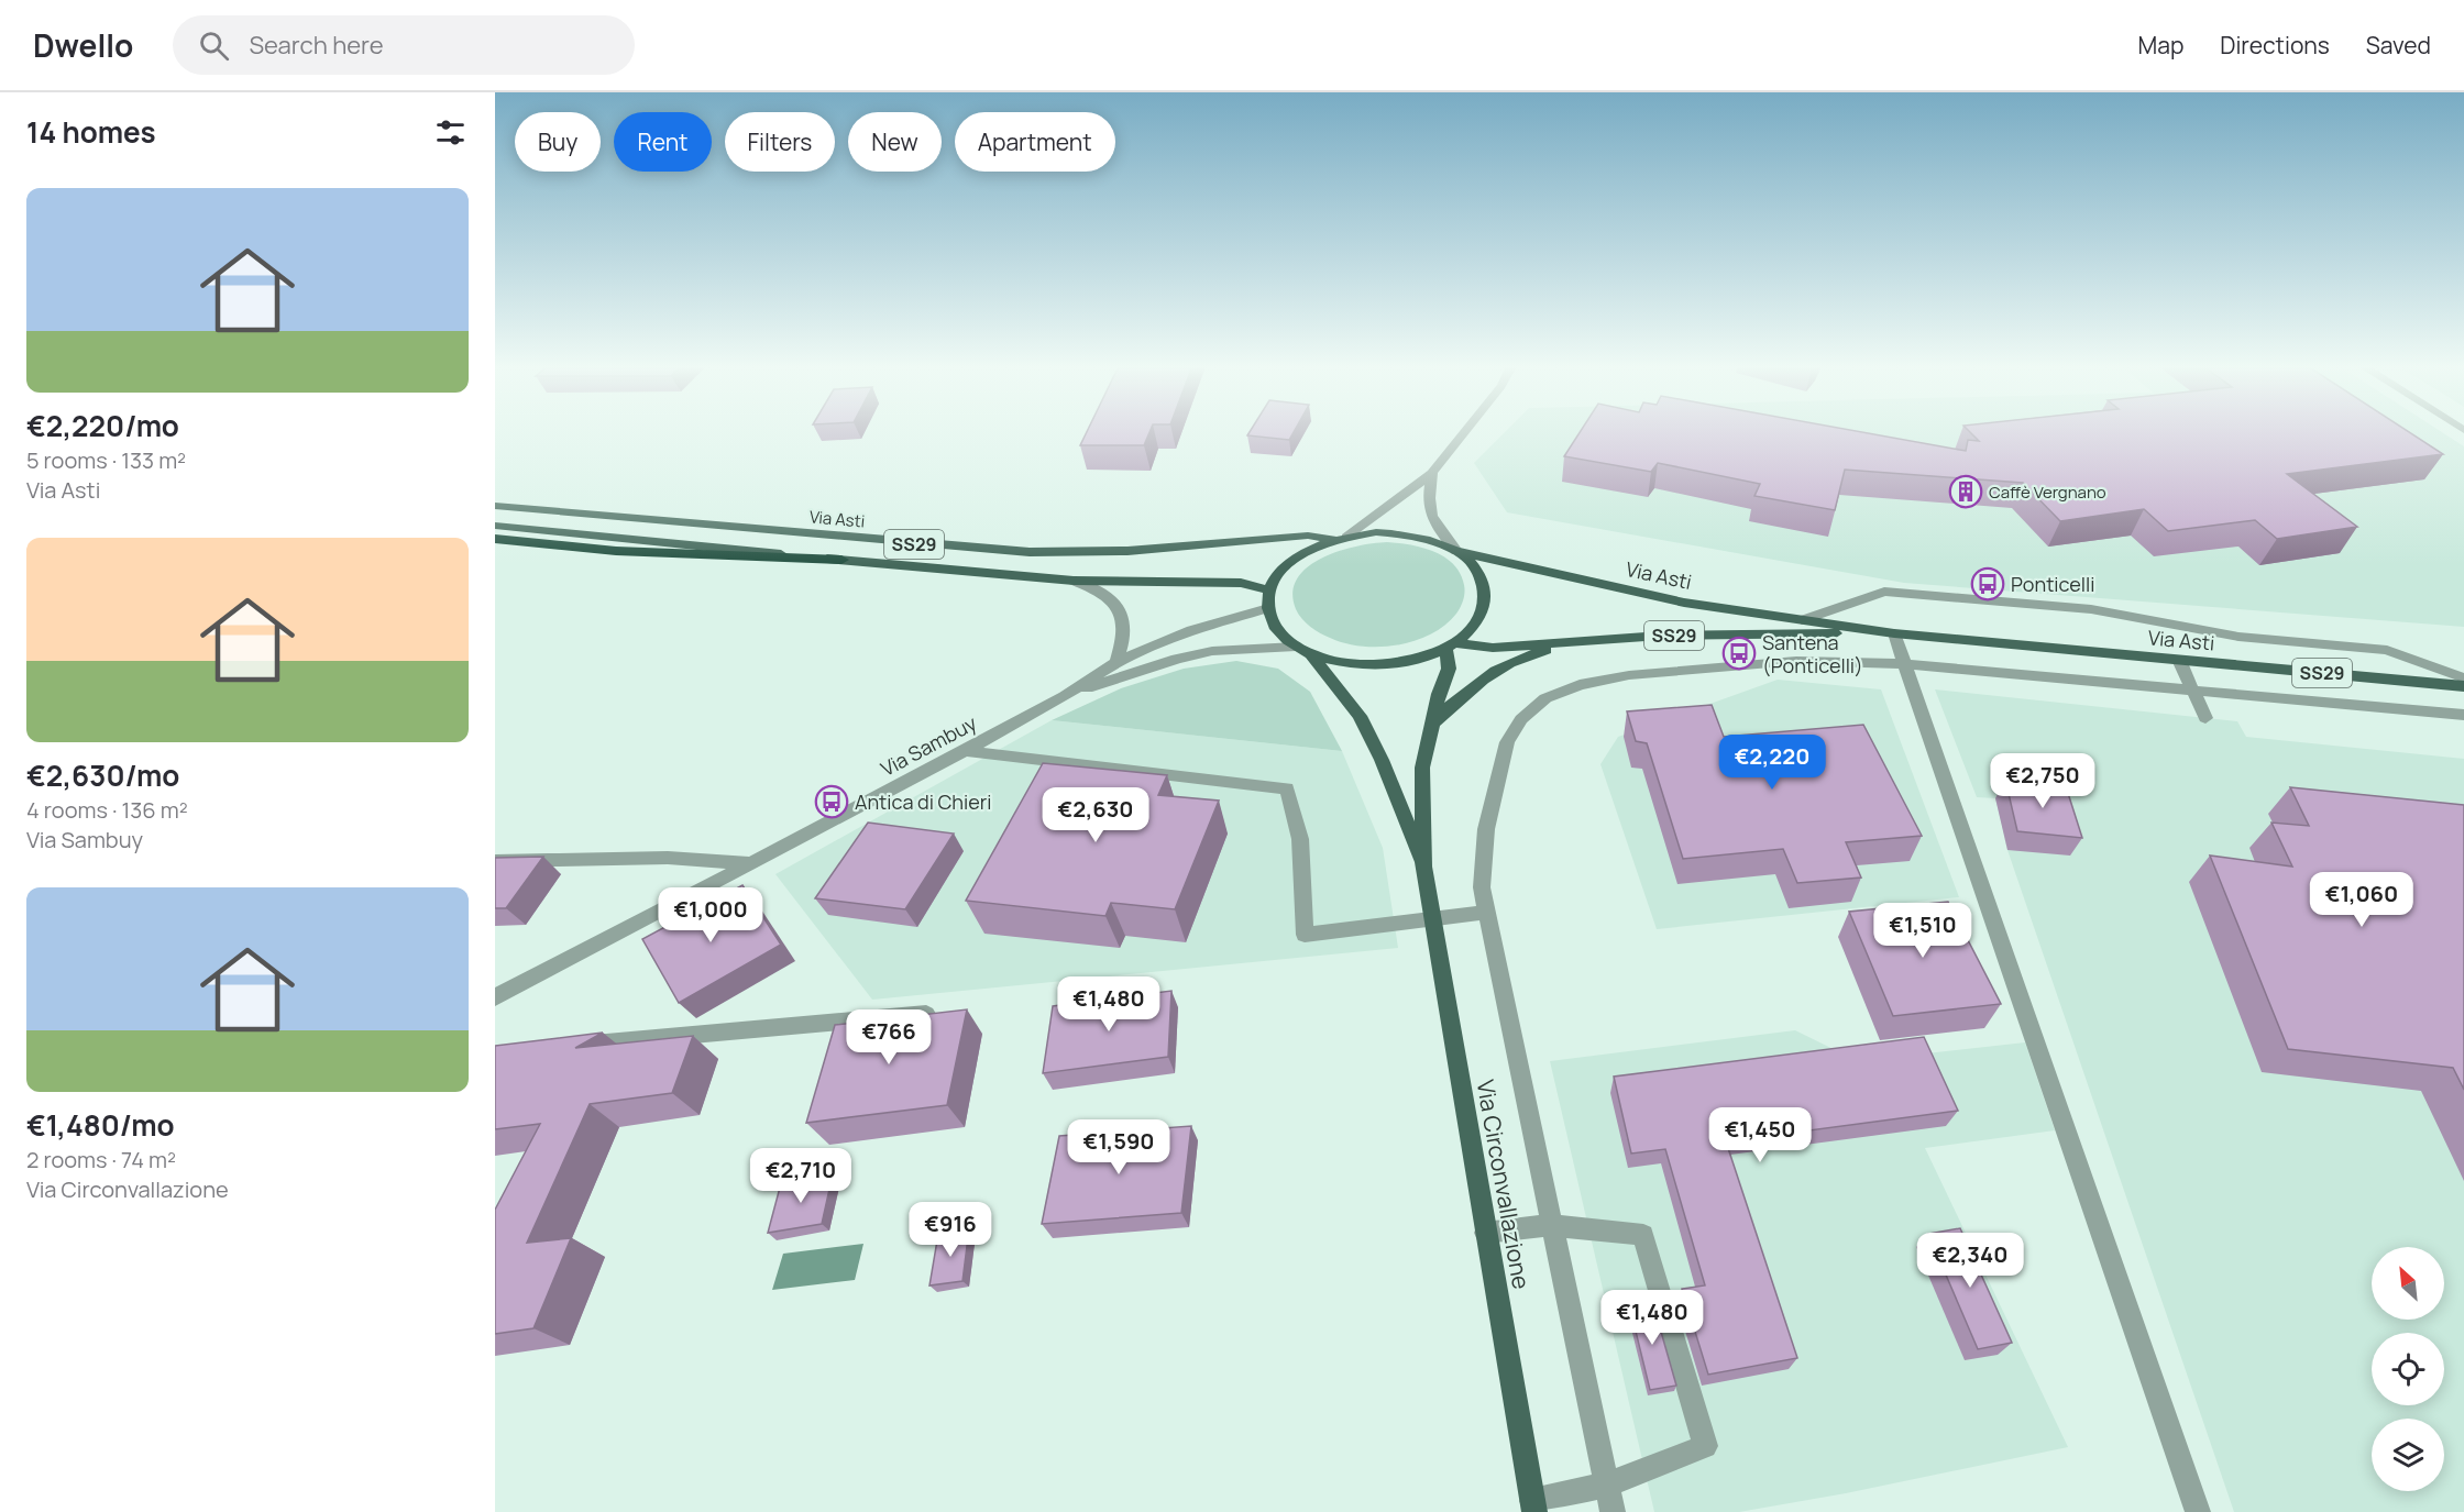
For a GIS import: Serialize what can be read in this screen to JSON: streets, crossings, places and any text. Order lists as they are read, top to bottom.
{
  "streets": {
    "main road": ["Via Asti", "SS29", "Via Circonvallazione"],
    "street": ["Via Sambuy"]
  },
  "crossings": [
    ["Via Asti", "SS29"],
    ["Via Asti", "Via Sambuy"],
    ["Via Asti", "Via Circonvallazione"],
    ["SS29", "Via Sambuy"],
    ["SS29", "Via Circonvallazione"],
    ["Via Sambuy", "Via Circonvallazione"]
  ],
  "places": {
    "building": ["Caffè Vergnano"],
    "bus stop": ["Ponticelli", "Santena (Ponticelli)", "Antica di Chieri"]
  },
  "north": "top left",
  "page": {
    "header": "Dwello",
    "search": "Search here",
    "nav": ["Map", "Directions", "Saved"],
    "heading": "14 homes",
    "chip": [
      "Buy",
      "Rent",
      "Filters",
      "New",
      "Apartment"
    ],
    "list": [
      {
        "name": "€2,220/mo",
        "note": "5 rooms · 133 m² · Via Asti"
      },
      {
        "name": "€2,630/mo",
        "note": "4 rooms · 136 m² · Via Sambuy"
      },
      {
        "name": "€1,480/mo",
        "note": "2 rooms · 74 m² · Via Circonvallazione"
      }
    ],
    "price": [
      "€2,220",
      "€2,750",
      "€2,630",
      "€1,060",
      "€1,000",
      "€1,510",
      "€1,480",
      "€766",
      "€1,450",
      "€1,590",
      "€2,710",
      "€916",
      "€2,340",
      "€1,480"
    ]
  }
}
